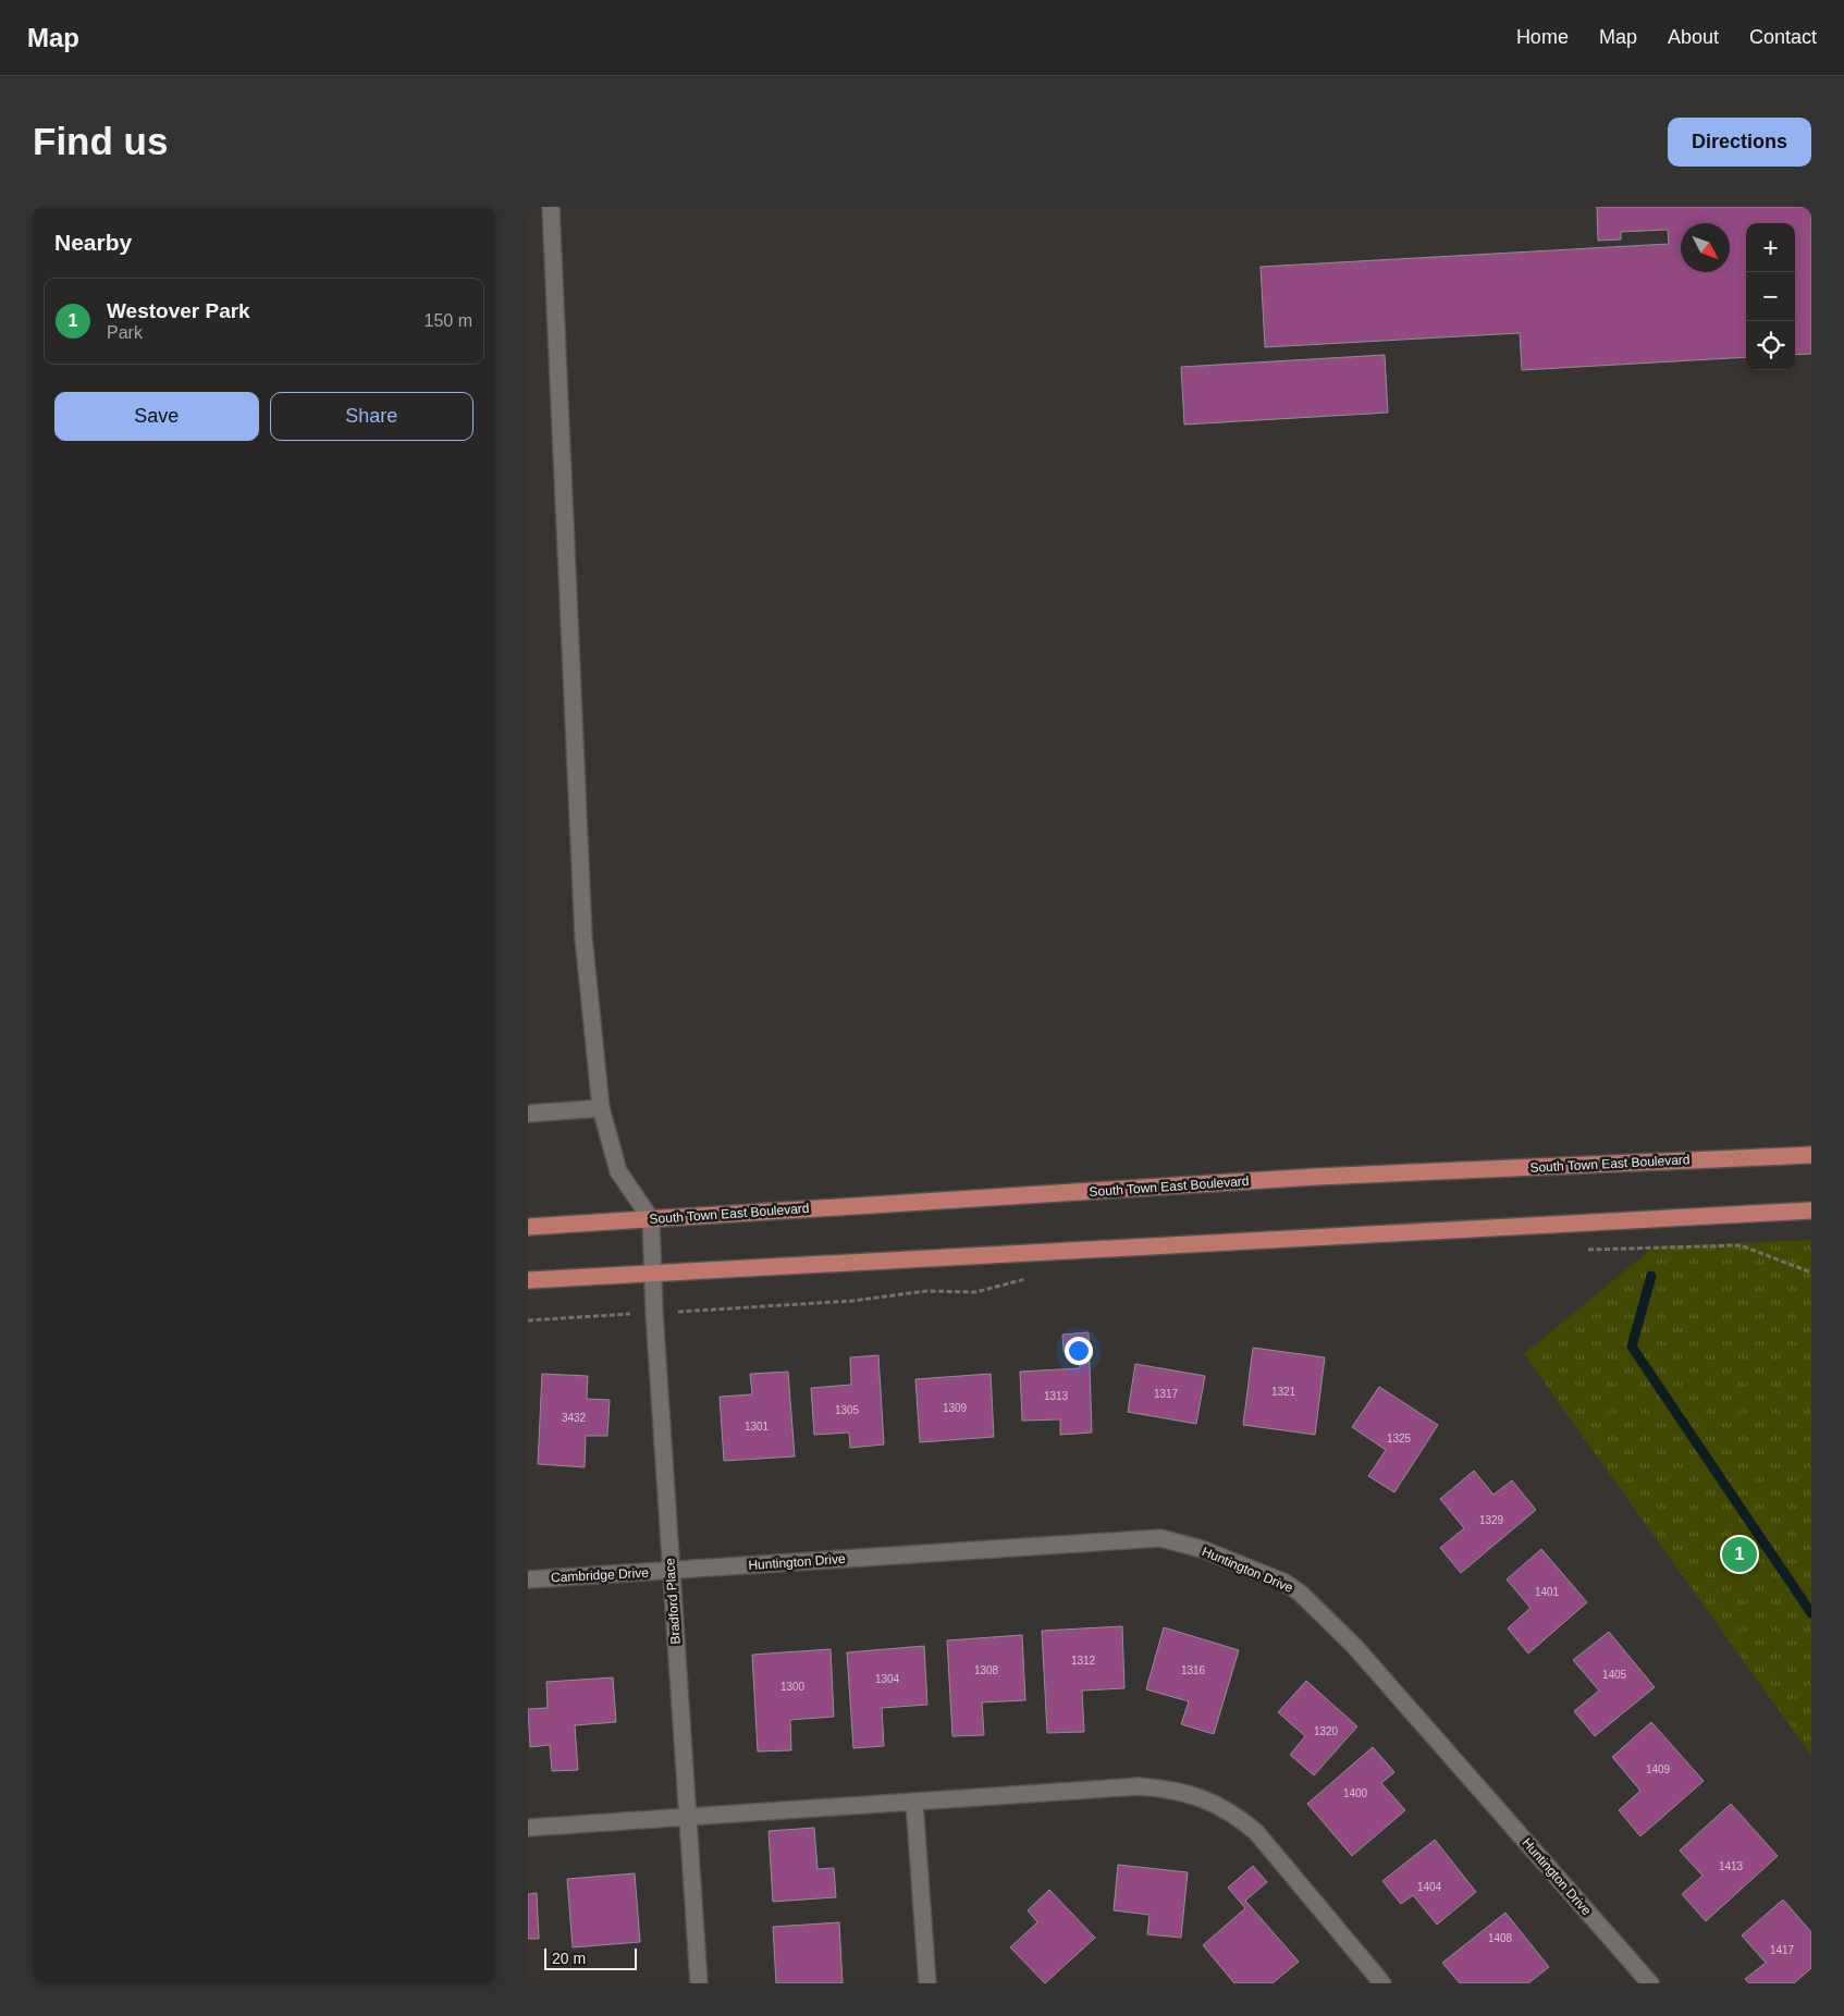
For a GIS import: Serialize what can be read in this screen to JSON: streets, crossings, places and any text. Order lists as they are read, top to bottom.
{
  "streets": {
    "main road": ["South Town East Boulevard"],
    "street": ["Huntington Drive", "Cambridge Drive", "Bradford Place"]
  },
  "crossings": [
    ["South Town East Boulevard", "Bradford Place"],
    ["Huntington Drive", "Cambridge Drive"],
    ["Huntington Drive", "Bradford Place"],
    ["Cambridge Drive", "Bradford Place"]
  ],
  "house_numbers": [
    "1321",
    "1317",
    "1313",
    "1309",
    "1305",
    "3432",
    "1301",
    "1325",
    "1329",
    "1401",
    "1312",
    "1308",
    "1316",
    "1405",
    "1304",
    "1300",
    "1320",
    "1409",
    "1400",
    "1413",
    "1404",
    "1408",
    "1417"
  ],
  "scale_bar": "20 m",
  "north": "bottom right",
  "page": {
    "header": "Map",
    "nav": [
      "Home",
      "Map",
      "About",
      "Contact"
    ],
    "buttons": [
      "Directions",
      ["Save", "Share"]
    ],
    "title": "Find us",
    "heading": "Nearby",
    "map_buttons": ["+", "−"],
    "list": [
      {
        "mark": "1",
        "name": "Westover Park",
        "note": "Park",
        "value": "150 m"
      }
    ],
    "pins": "1",
    "scale": "20 m"
  }
}
